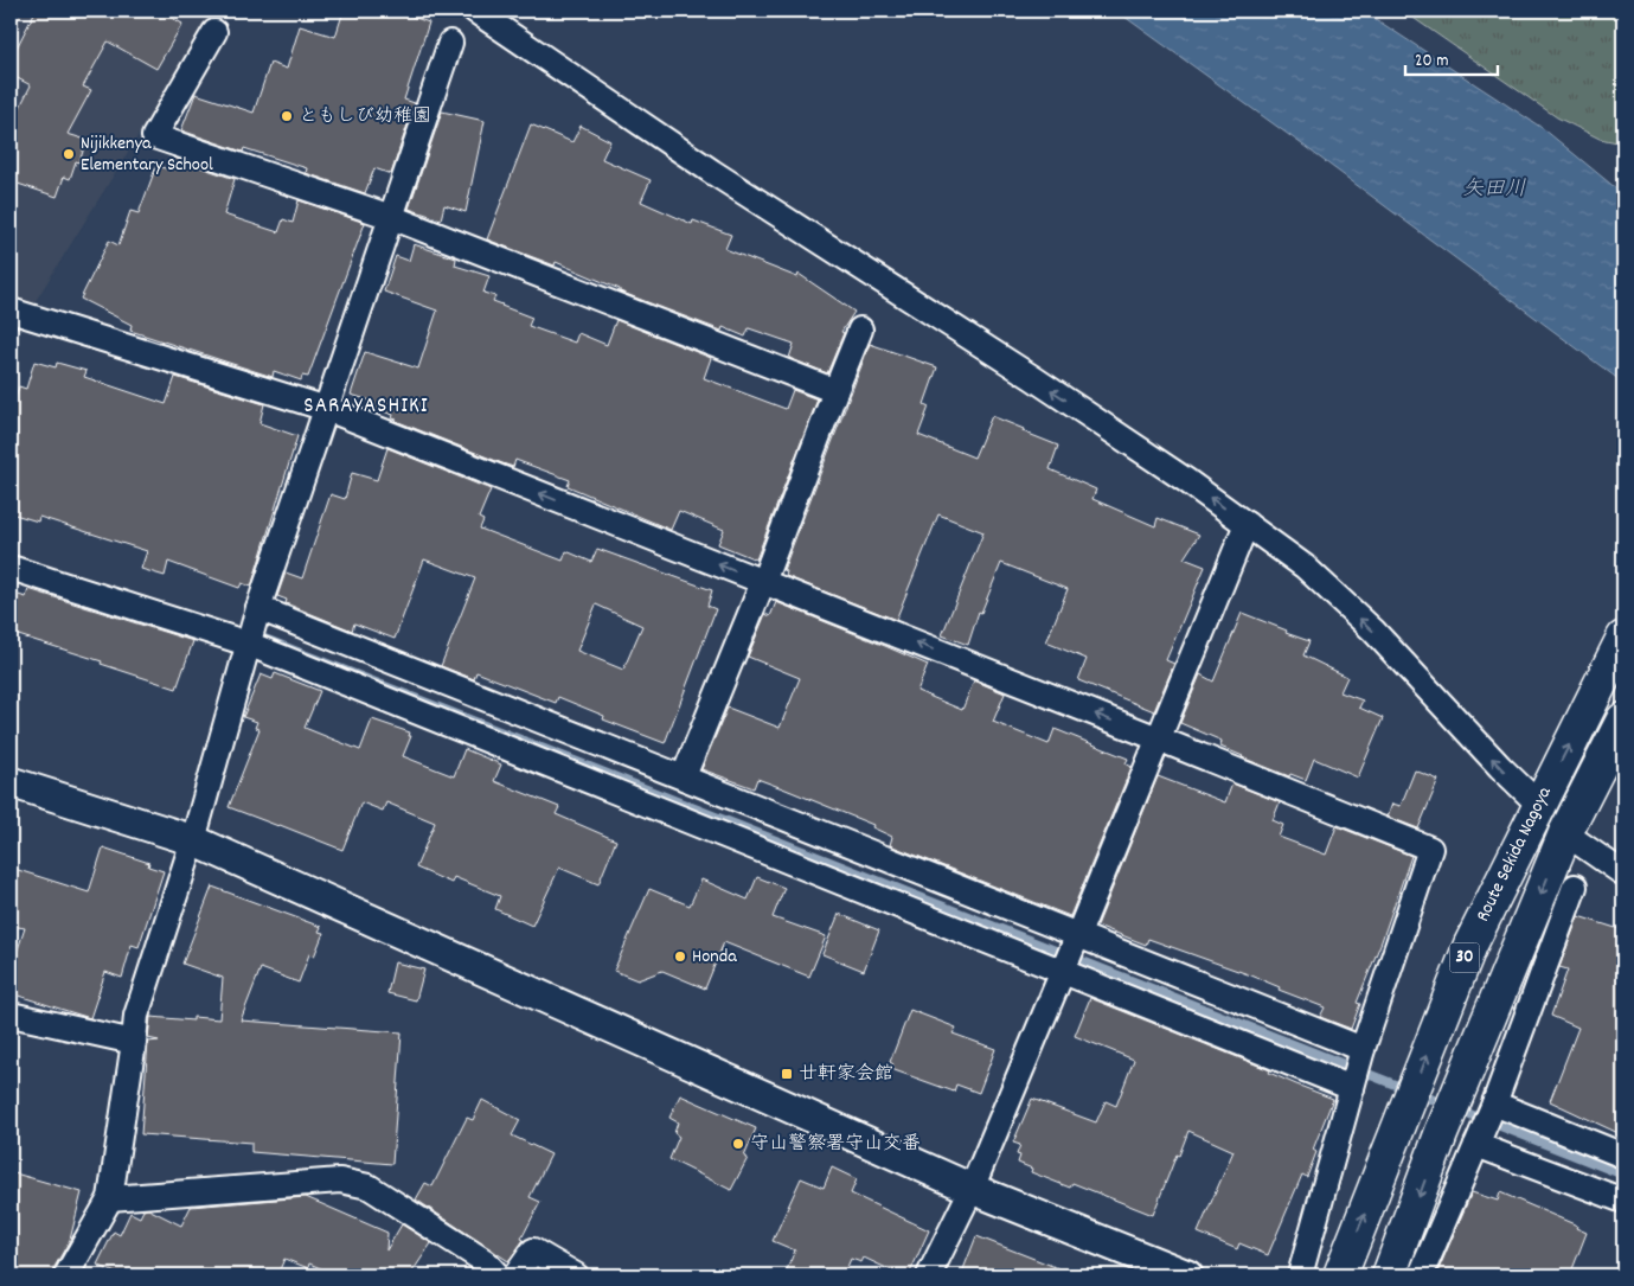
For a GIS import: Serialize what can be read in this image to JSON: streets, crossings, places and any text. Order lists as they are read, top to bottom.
{
  "streets": {
    "main road": ["Route Sekida Nagoya", "30"]
  },
  "districts": ["SARAYASHIKI"],
  "water": ["矢田川"],
  "places": {
    "other": [
      "ともしび幼稚園",
      "Nijikkenya Elementary School",
      "Honda",
      "守山警察署守山交番"
    ],
    "transit": ["廿軒家会館"]
  },
  "scale_bar": "20 m"
}
